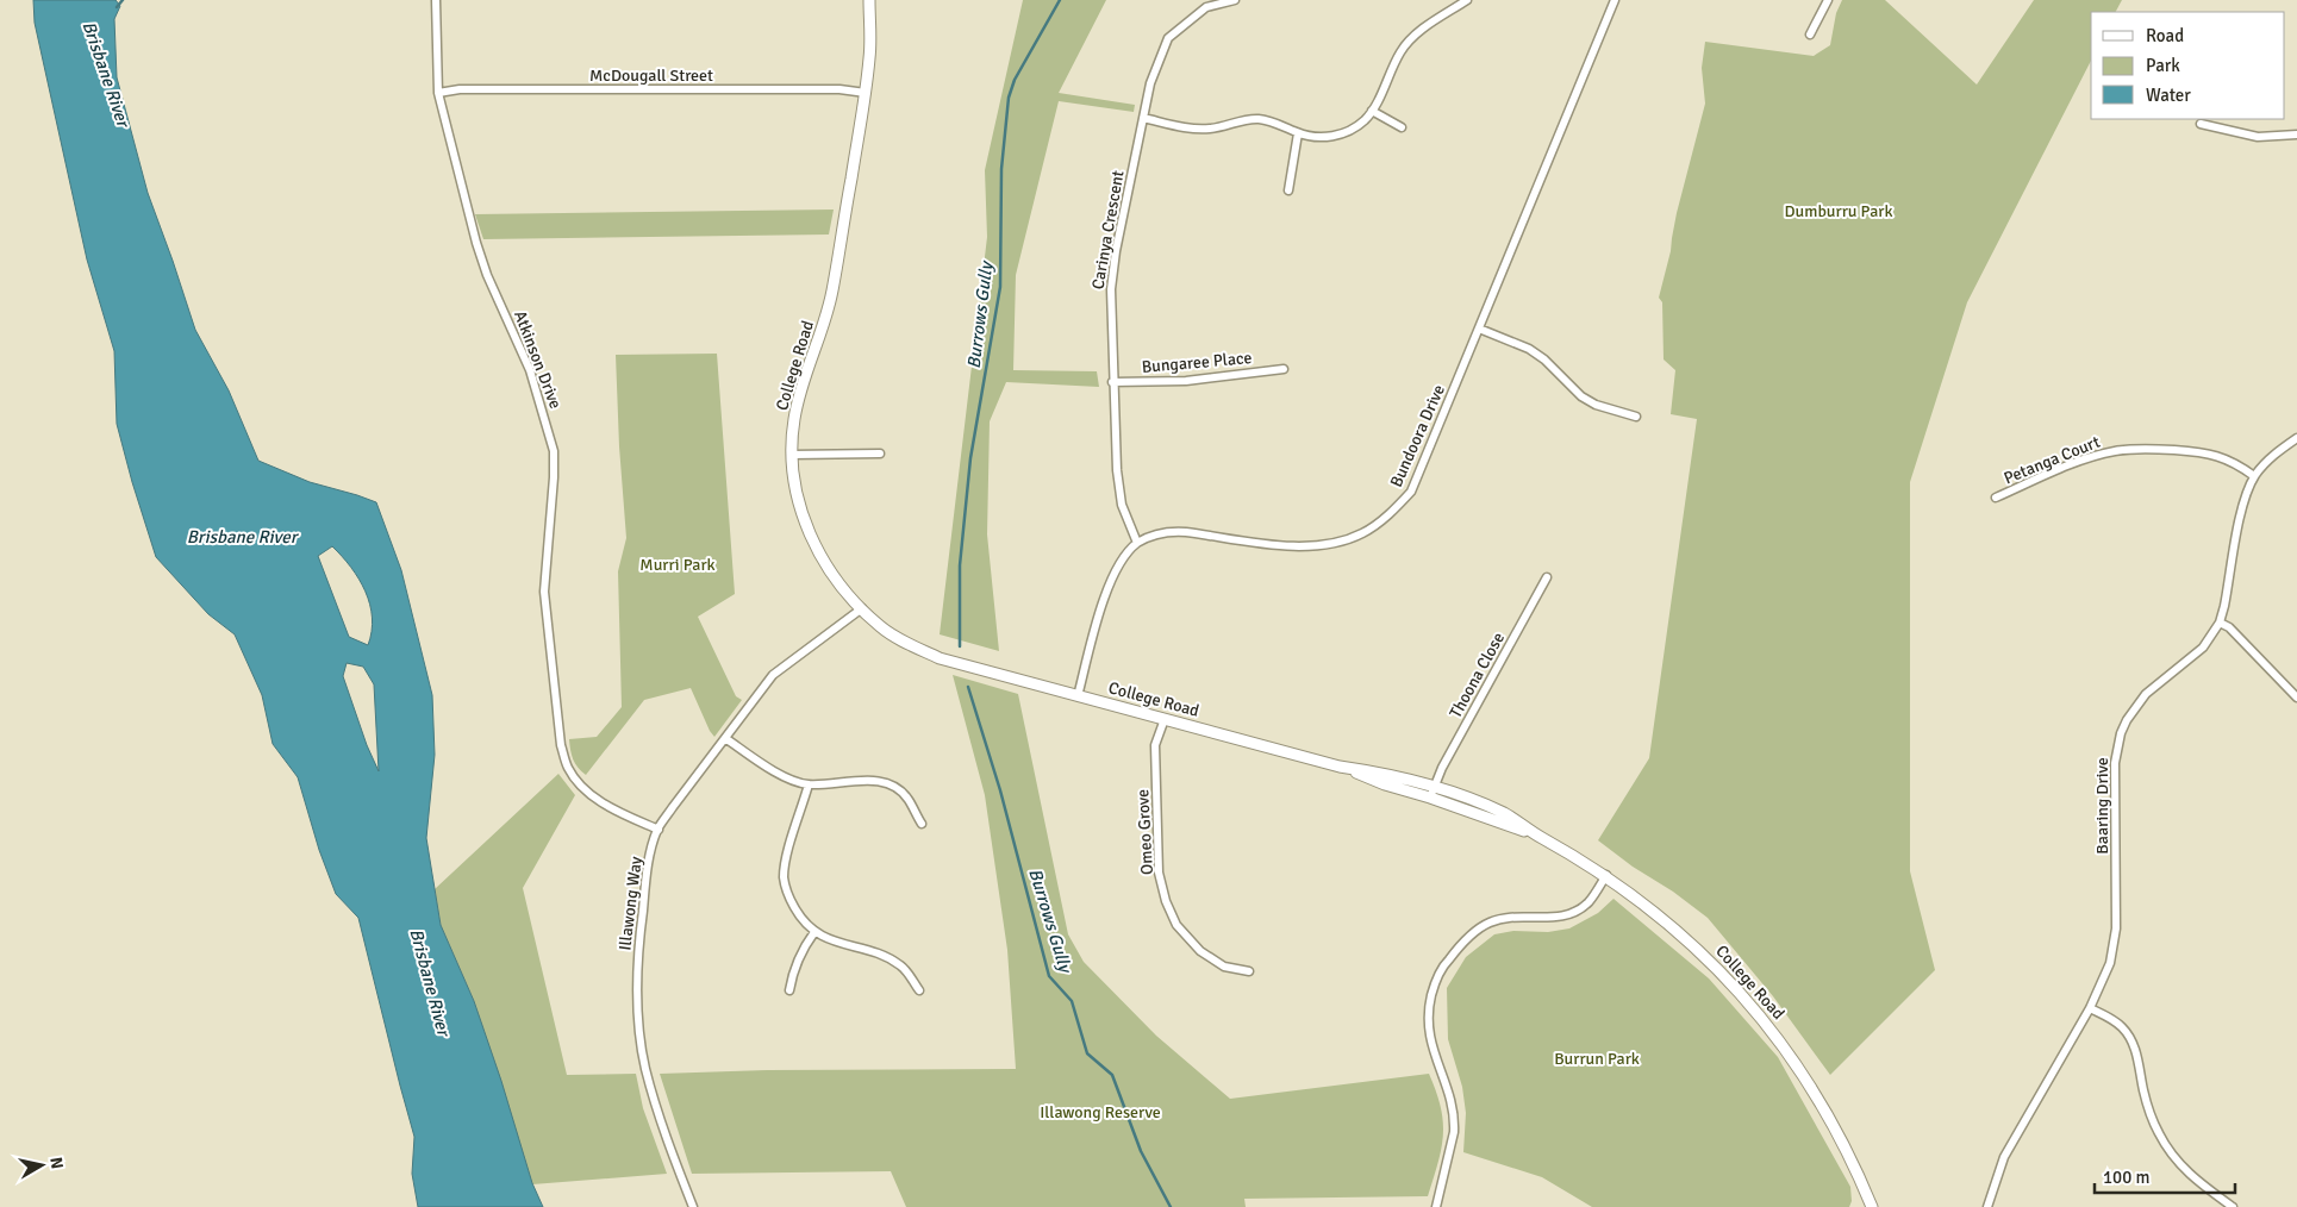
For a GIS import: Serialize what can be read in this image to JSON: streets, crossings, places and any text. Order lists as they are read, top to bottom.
{
  "streets": {
    "main road": ["College Road"],
    "street": [
      "McDougall Street",
      "Carinya Crescent",
      "Atkinson Drive",
      "Bungaree Place",
      "Bundoora Drive",
      "Petanga Court",
      "Thoona Close",
      "Baaring Drive",
      "Omeo Grove",
      "Illawong Way"
    ]
  },
  "crossings": [
    ["McDougall Street", "Atkinson Drive"],
    ["McDougall Street", "College Road"],
    ["Carinya Crescent", "Bungaree Place"],
    ["Carinya Crescent", "Bundoora Drive"],
    ["Atkinson Drive", "Illawong Way"],
    ["College Road", "Bundoora Drive"],
    ["College Road", "Thoona Close"],
    ["College Road", "Omeo Grove"],
    ["College Road", "Illawong Way"],
    ["Petanga Court", "Baaring Drive"]
  ],
  "water": ["Brisbane River", "Burrows Gully"],
  "parks": [
    "Dumburru Park",
    "Murri Park",
    "Burrun Park",
    "Illawong Reserve"
  ],
  "legend": ["Road", "Park", "Water"],
  "scale_bar": "100 m",
  "north": "right"
}
